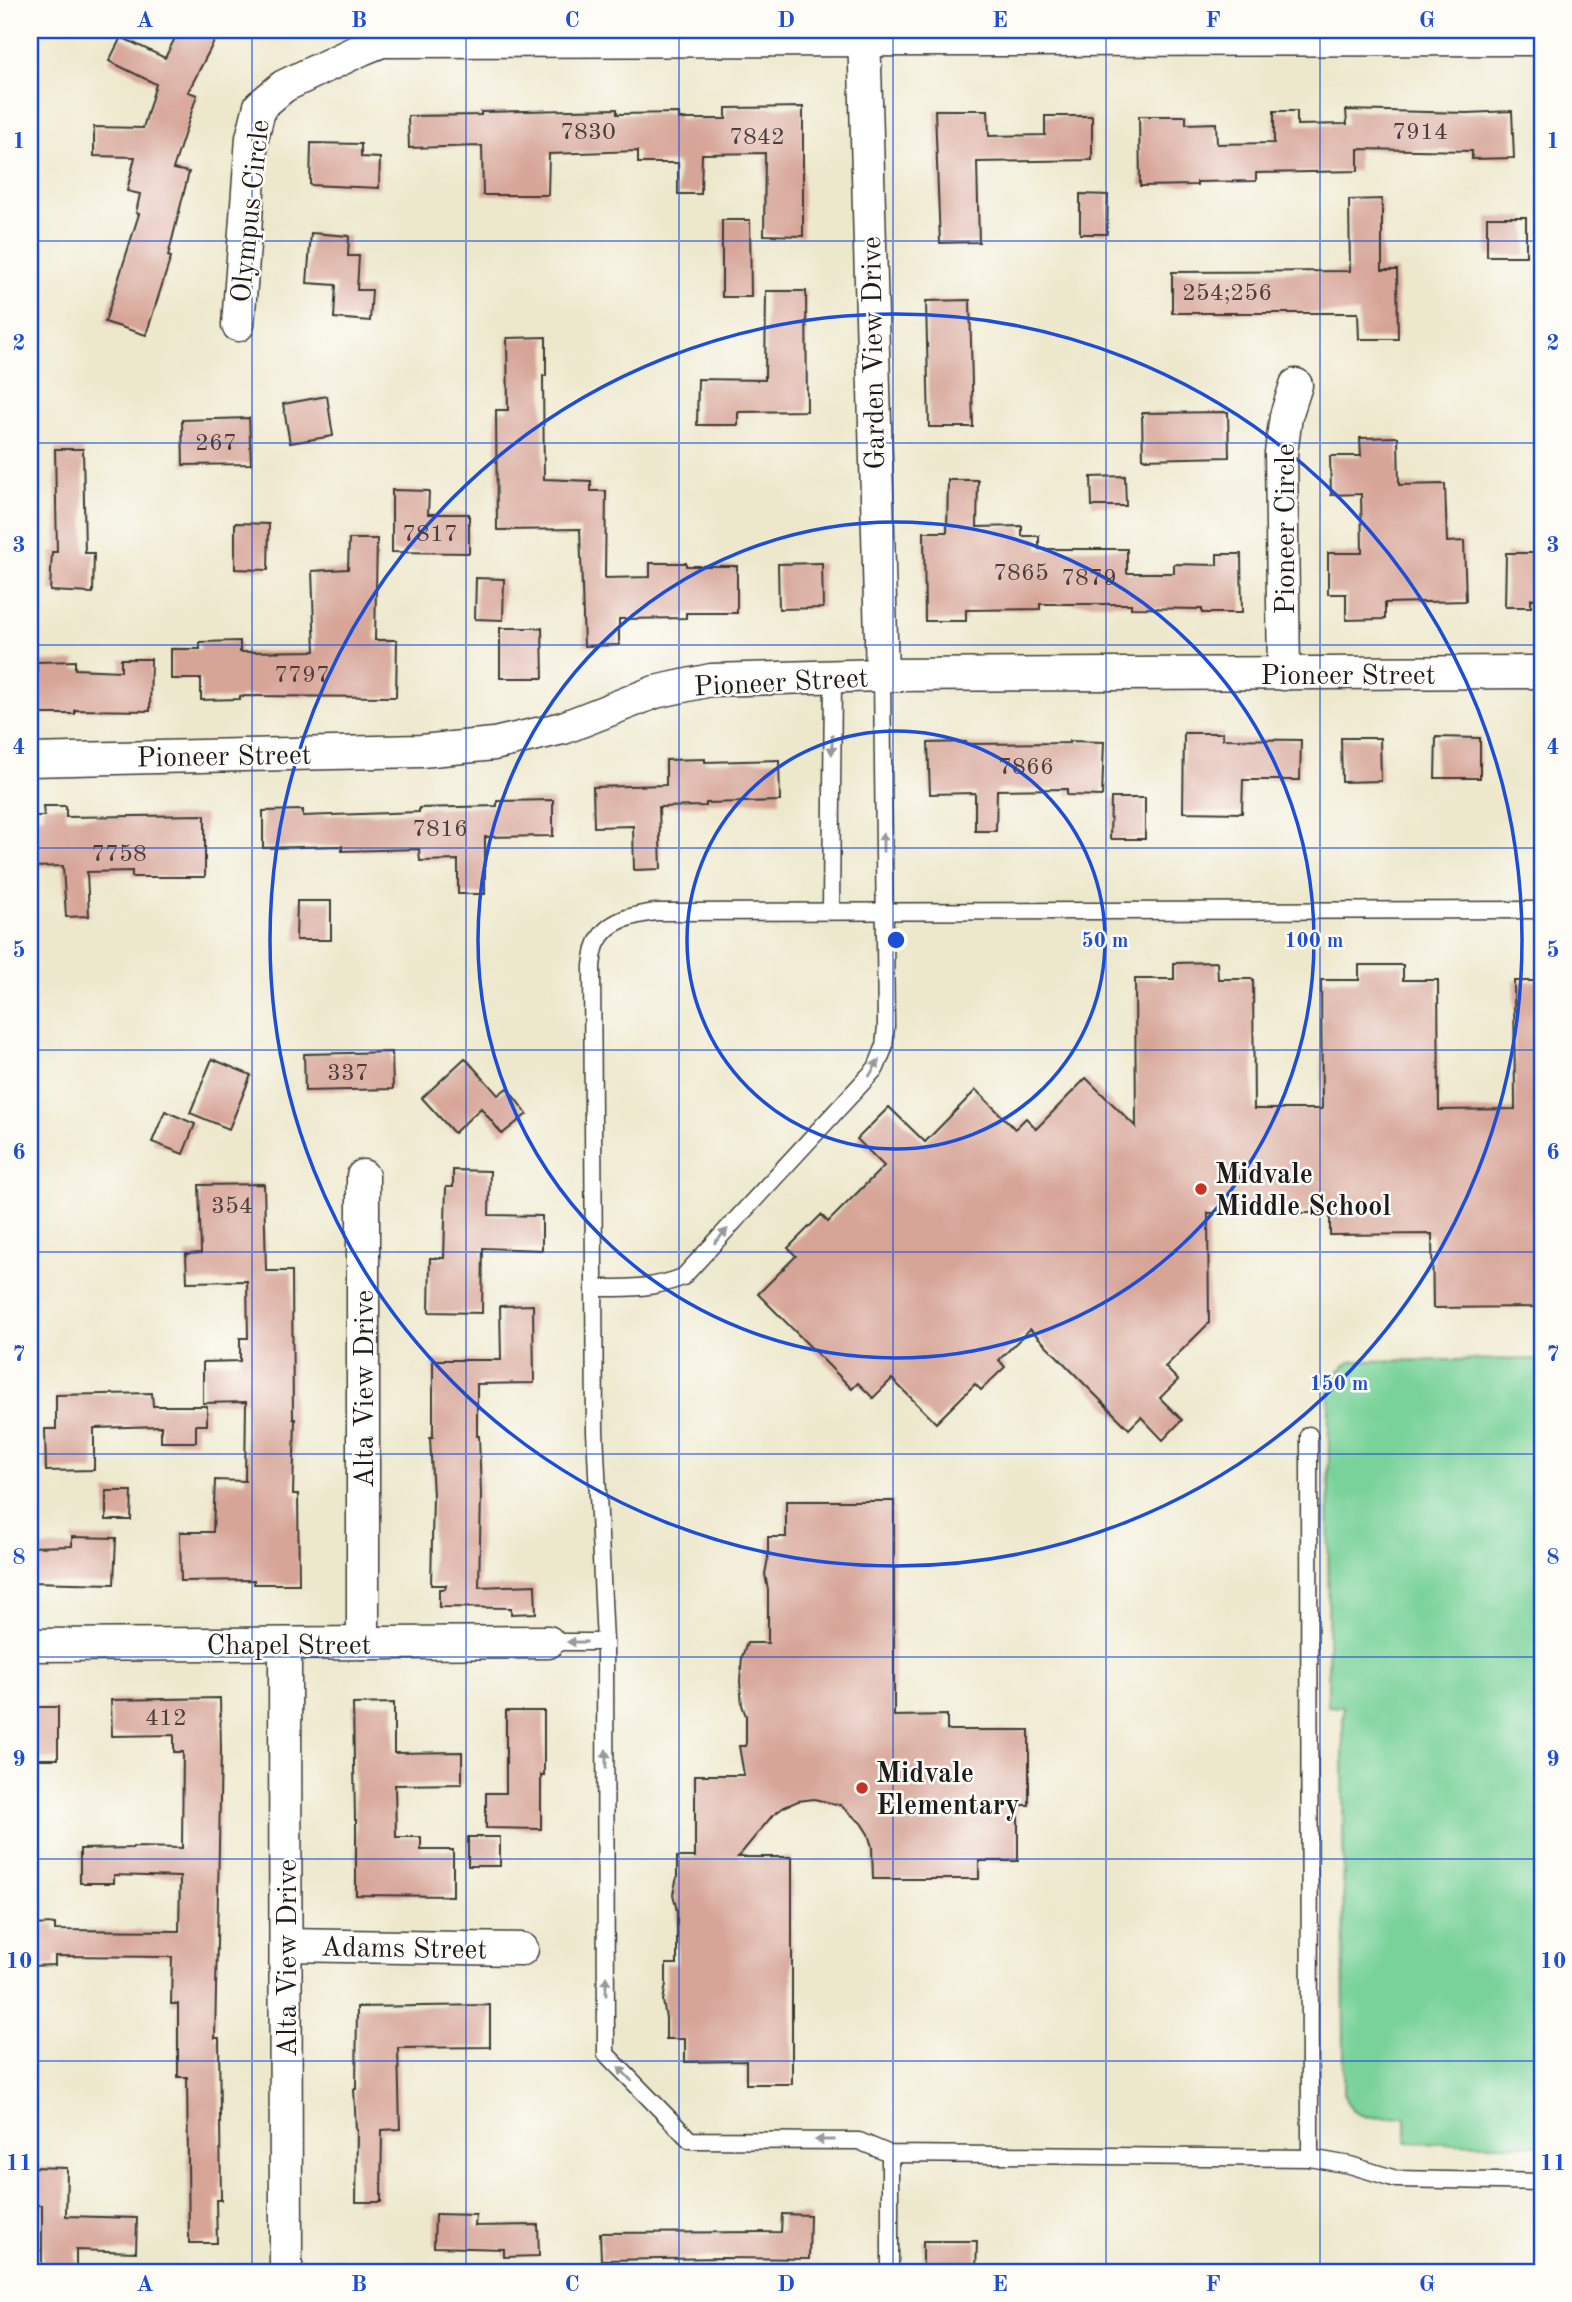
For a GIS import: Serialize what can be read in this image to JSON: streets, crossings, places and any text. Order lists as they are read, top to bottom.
{
  "streets": {
    "street": [
      "Olympus Circle",
      "Garden View Drive",
      "Pioneer Circle",
      "Pioneer Street",
      "Alta View Drive",
      "Chapel Street",
      "Adams Street"
    ]
  },
  "crossings": [
    ["Olympus Circle", "Garden View Drive"],
    ["Garden View Drive", "Pioneer Street"],
    ["Pioneer Circle", "Pioneer Street"],
    ["Alta View Drive", "Chapel Street"],
    ["Alta View Drive", "Adams Street"]
  ],
  "places": ["Midvale Middle School", "Midvale Elementary"],
  "house_numbers": [
    "7830",
    "7914",
    "7842",
    "254;256",
    "267",
    "7817",
    "7865",
    "7879",
    "7797",
    "7866",
    "7816",
    "7758",
    "337",
    "354",
    "412"
  ],
  "grid": {
    "columns": [
      "A",
      "B",
      "C",
      "D",
      "E",
      "F",
      "G"
    ],
    "rows": [
      "1",
      "2",
      "3",
      "4",
      "5",
      "6",
      "7",
      "8",
      "9",
      "10",
      "11"
    ]
  },
  "rings": ["50 m", "100 m", "150 m"]
}
